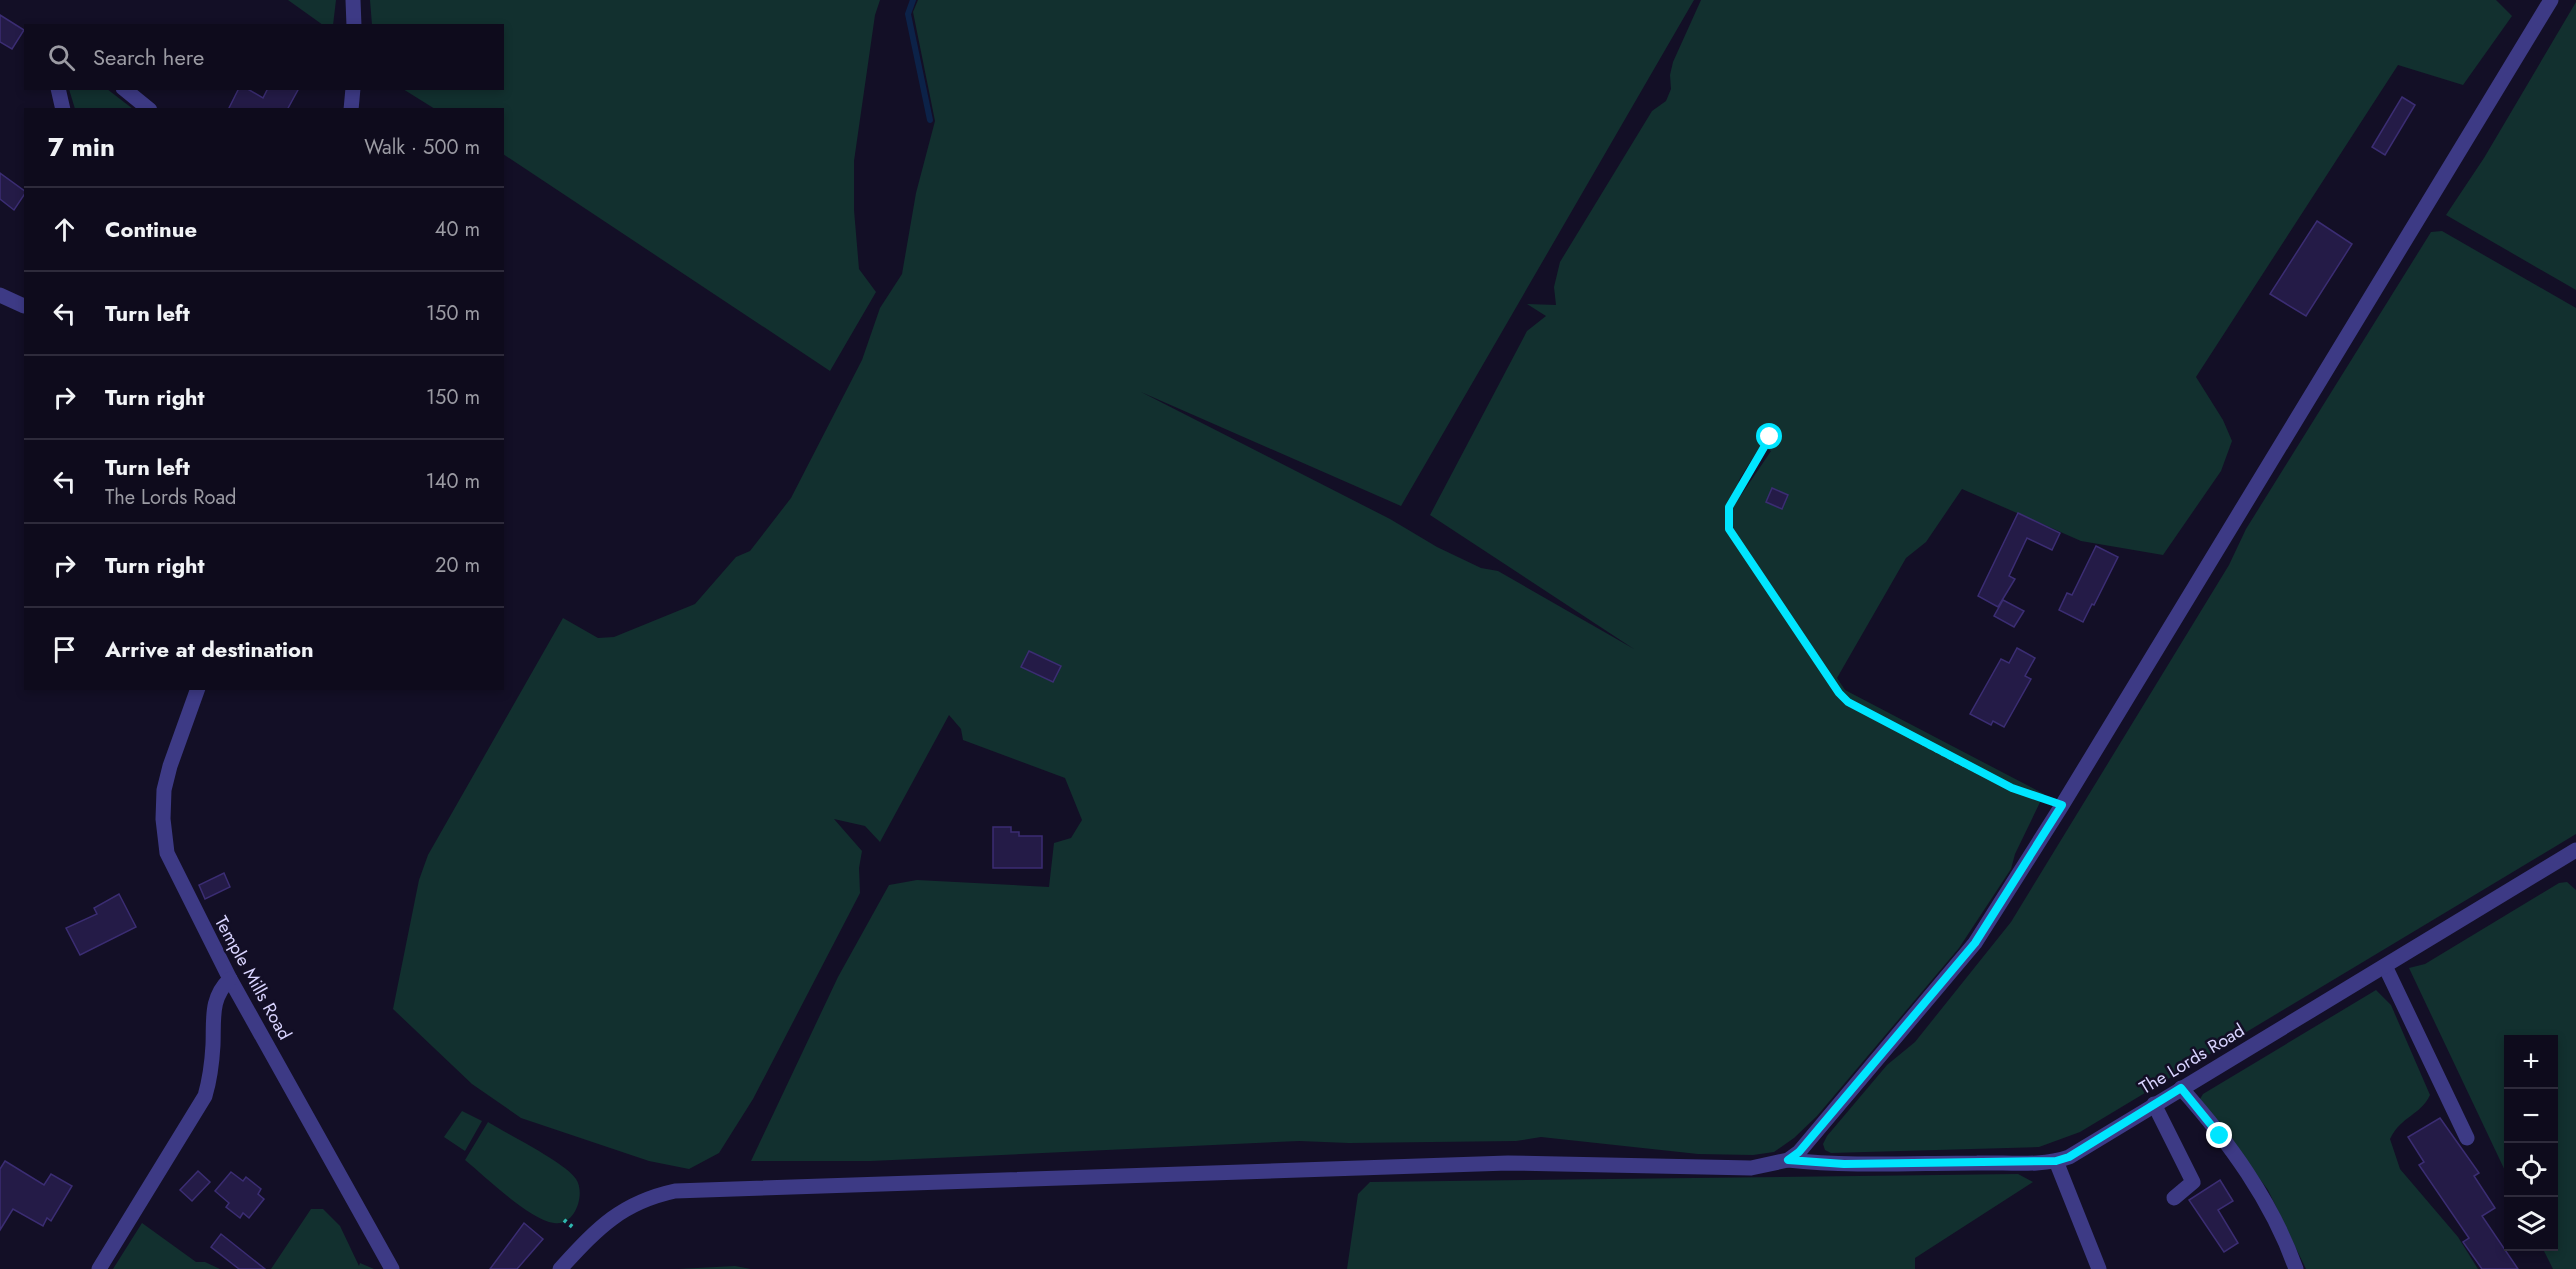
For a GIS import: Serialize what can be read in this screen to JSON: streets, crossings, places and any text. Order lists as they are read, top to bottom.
{
  "streets": {
    "street": ["Temple Mills Road", "The Lords Road"]
  },
  "page": {
    "search": "Search here",
    "heading": ["7 min", "Walk · 500 m"],
    "list": [
      ["Continue", "40 m"],
      ["Turn left", "150 m"],
      ["Turn right", "150 m"],
      ["Turn left", "The Lords Road", "140 m"],
      ["Turn right", "20 m"],
      "Arrive at destination"
    ],
    "map_buttons": ["+", "−"]
  }
}
